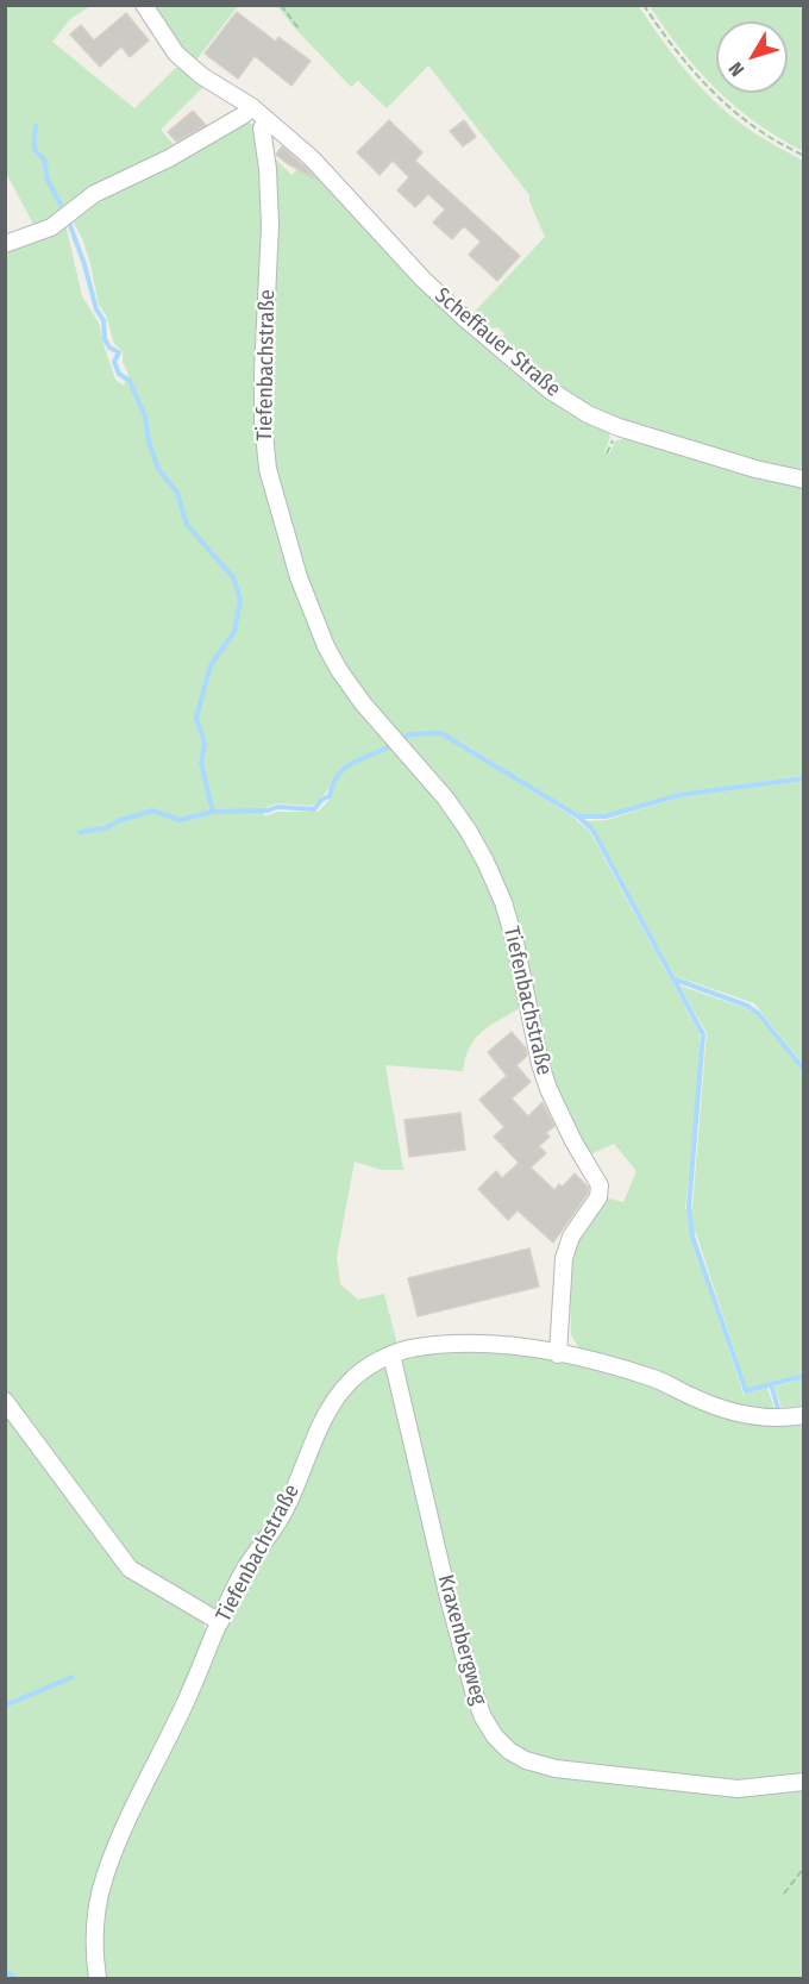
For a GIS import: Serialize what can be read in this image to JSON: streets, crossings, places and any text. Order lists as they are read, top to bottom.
{
  "streets": {
    "street": ["Scheffauer Straße", "Tiefenbachstraße", "Kraxenbergweg"]
  },
  "crossings": [
    ["Scheffauer Straße", "Tiefenbachstraße"],
    ["Tiefenbachstraße", "Kraxenbergweg"]
  ],
  "north": "bottom left"
}
